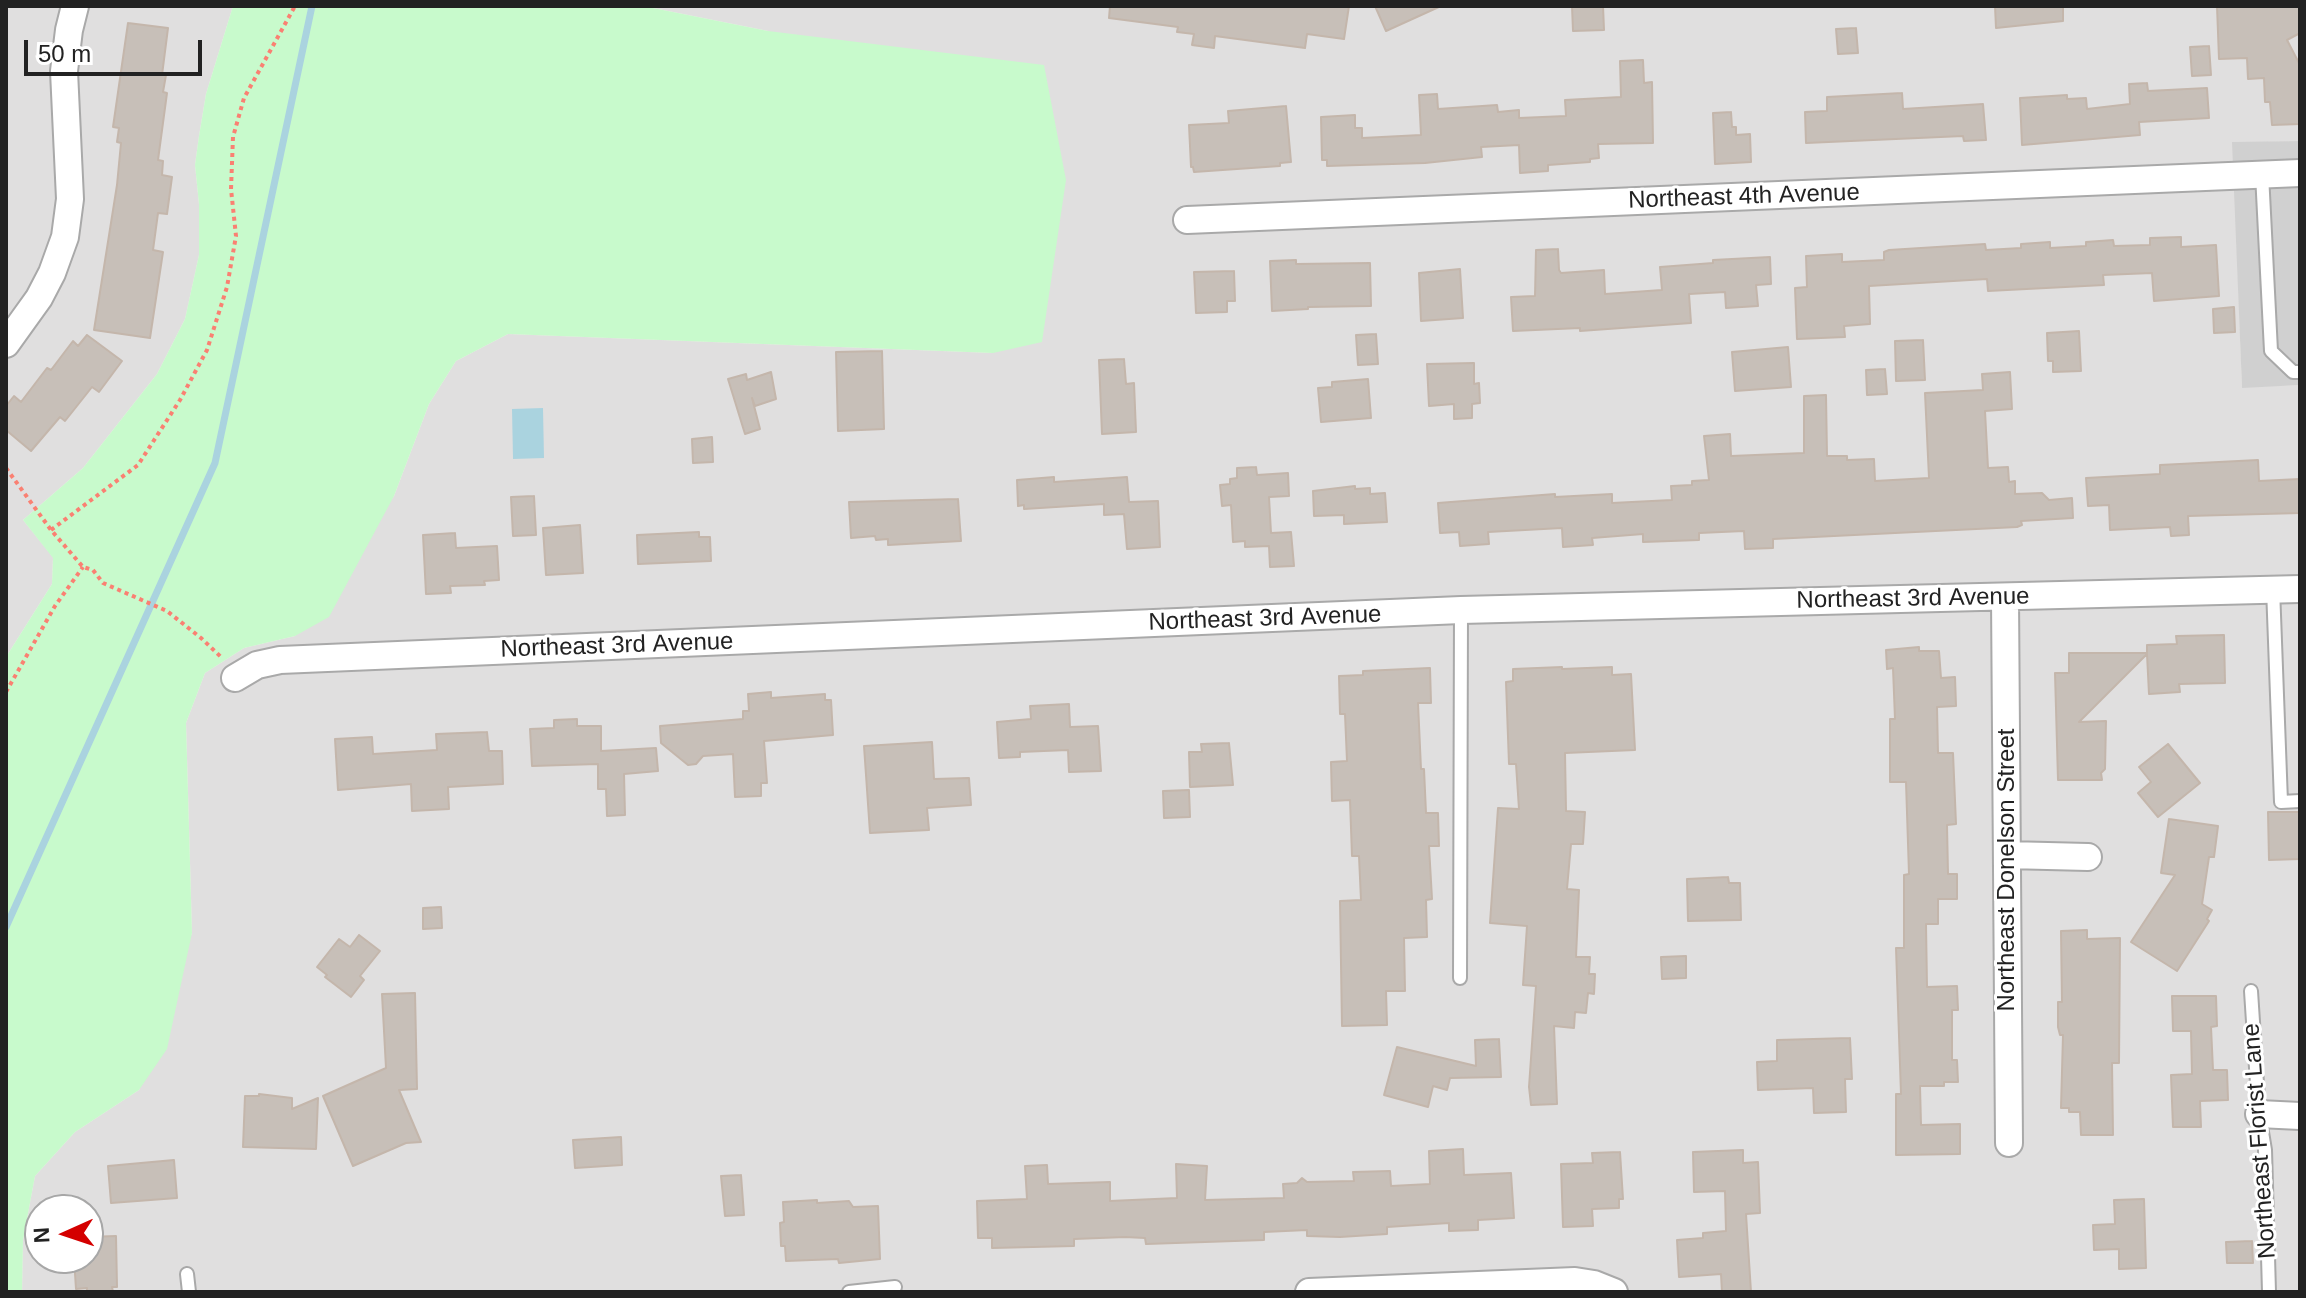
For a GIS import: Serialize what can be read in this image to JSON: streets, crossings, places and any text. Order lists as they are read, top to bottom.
{
  "streets": {
    "street": ["Northeast 4th Avenue", "Northeast 3rd Avenue", "Northeast Donelson Street"],
    "lane": ["Northeast Florist Lane"]
  },
  "crossings": [
    ["Northeast 3rd Avenue", "Northeast Donelson Street"]
  ],
  "scale_bar": "50 m",
  "north": "left"
}
